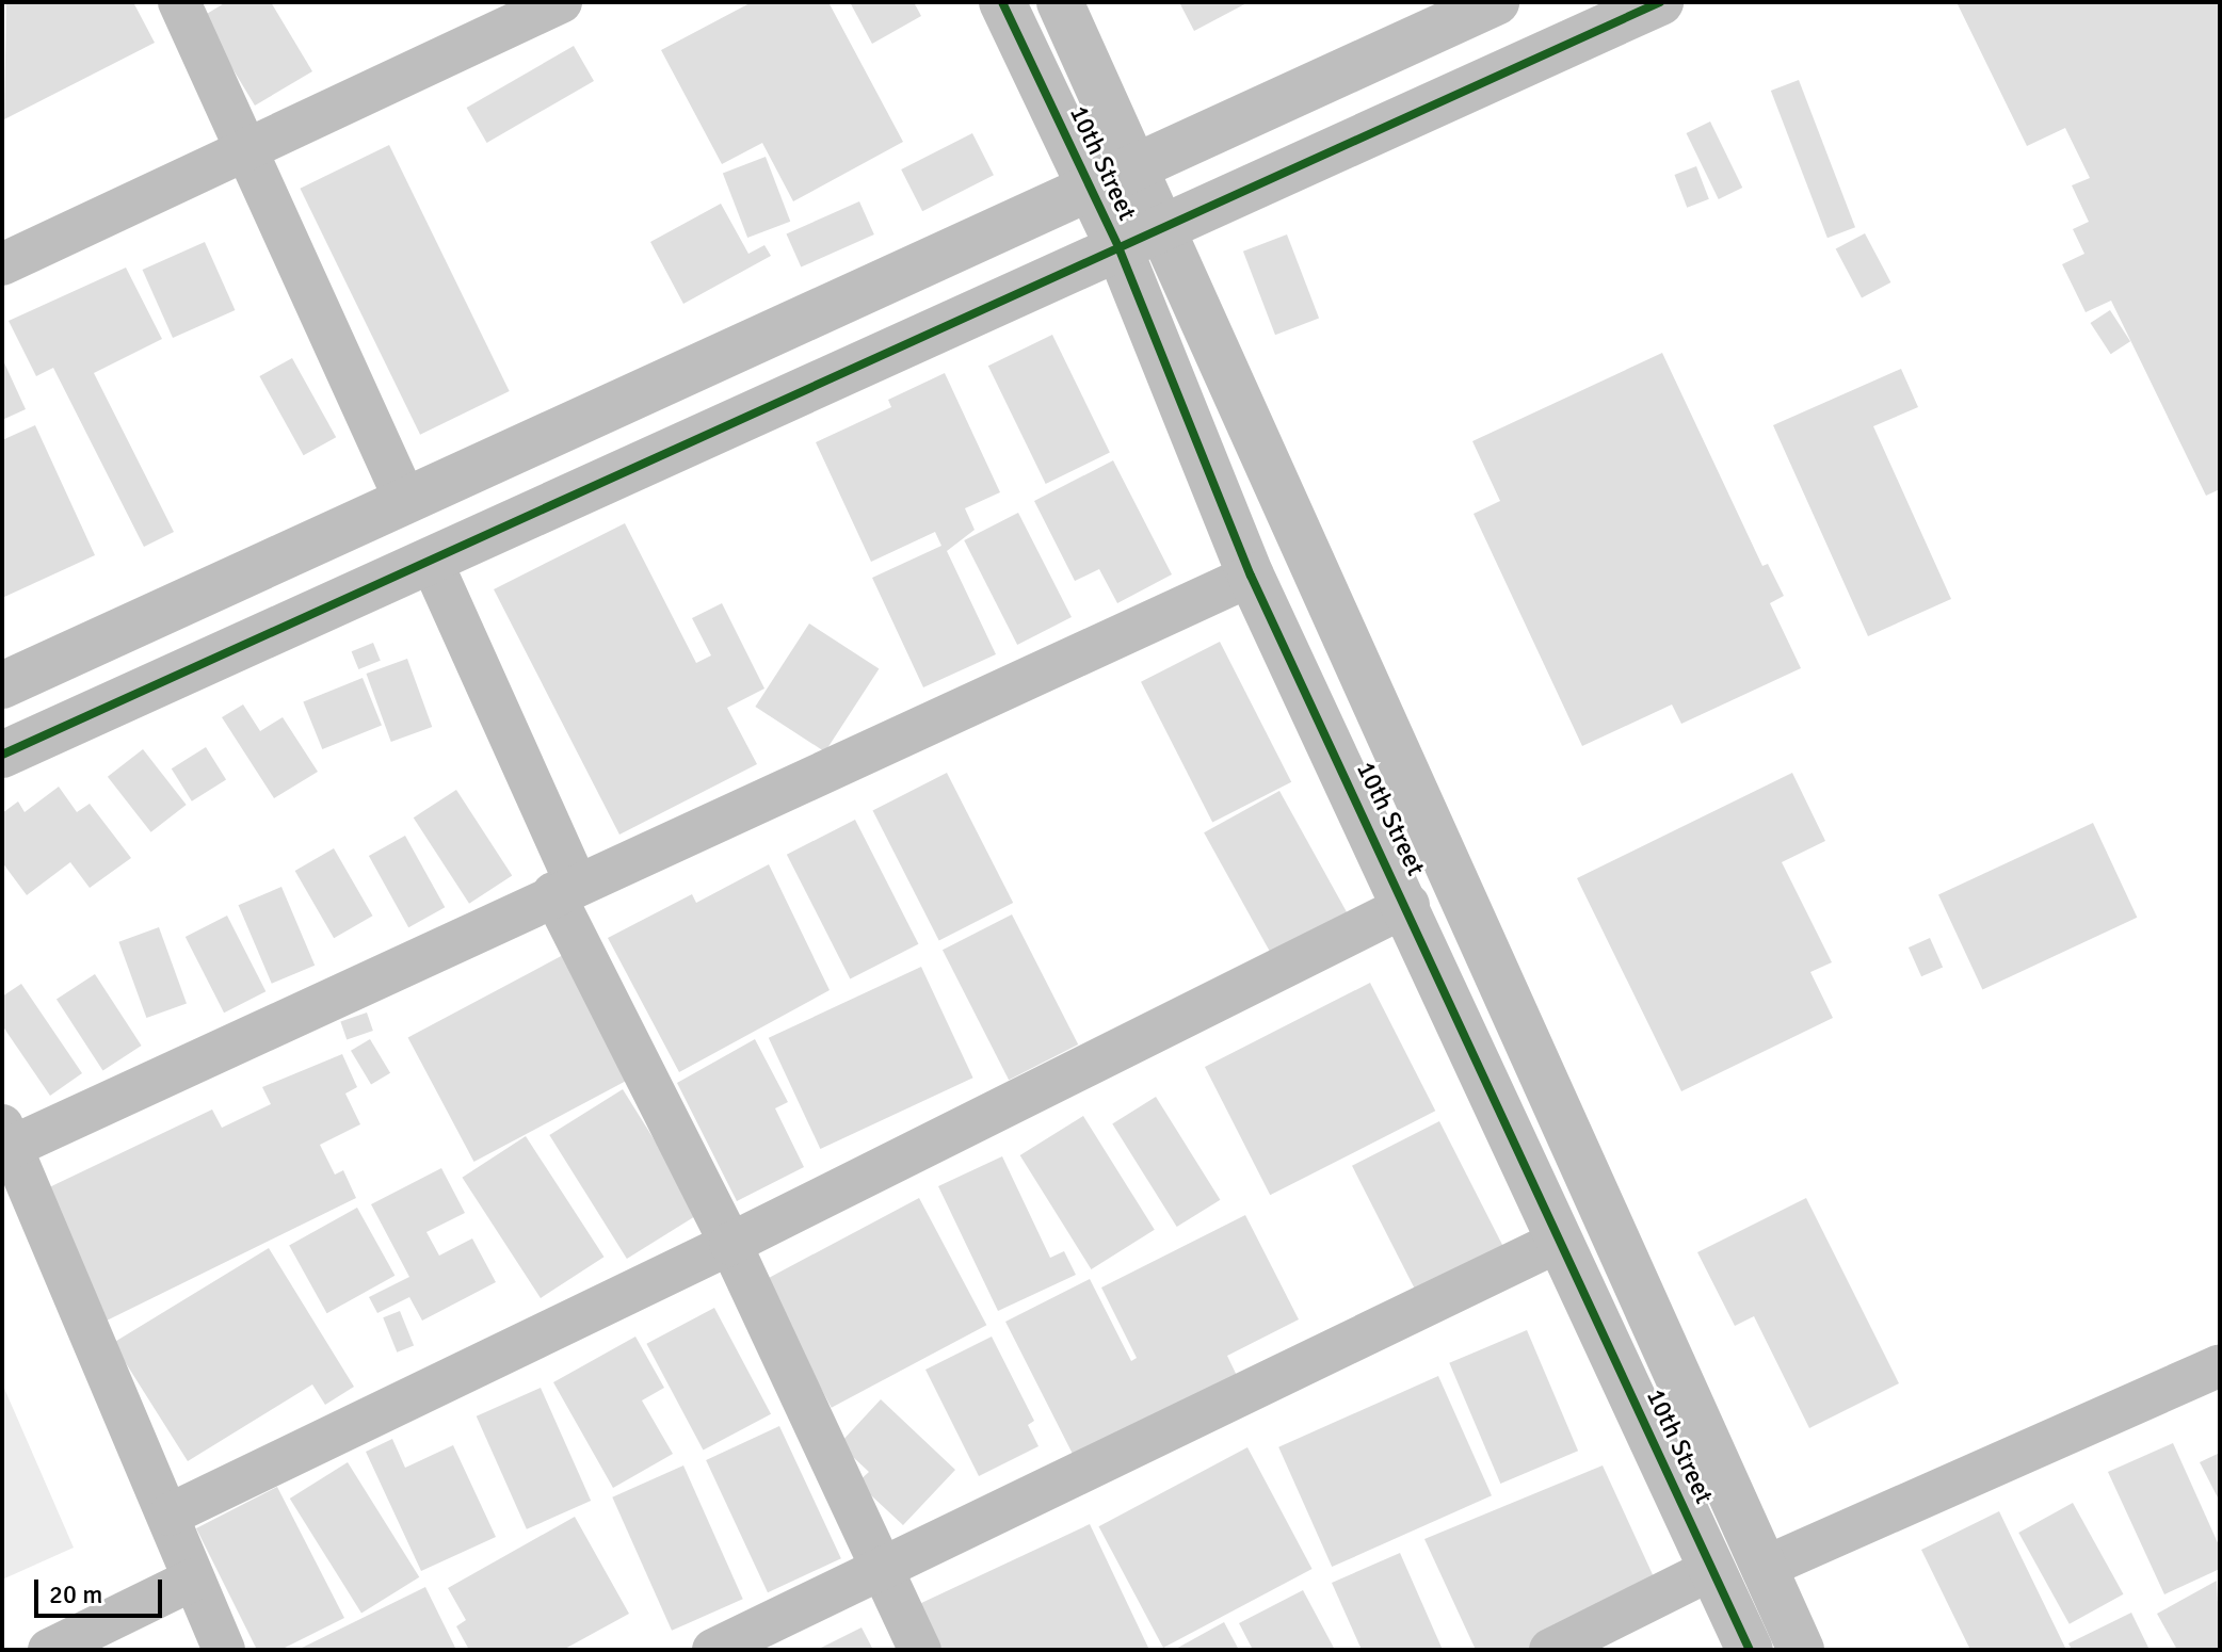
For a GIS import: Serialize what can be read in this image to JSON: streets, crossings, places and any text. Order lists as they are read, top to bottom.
{
  "streets": {
    "street": ["10th Street"]
  },
  "scale_bar": "20 m"
}
